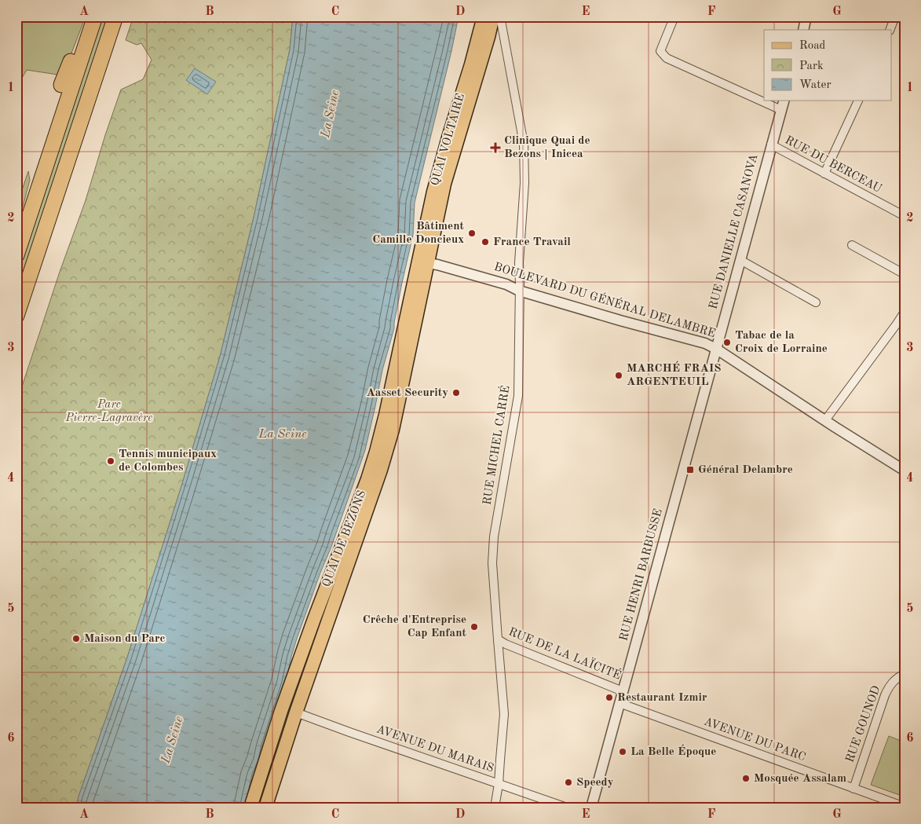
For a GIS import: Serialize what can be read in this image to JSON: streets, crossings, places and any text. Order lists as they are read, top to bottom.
{
  "streets": {
    "main road": ["QUAI VOLTAIRE", "QUAI DE BEZONS"],
    "street": [
      "RUE DU BERCEAU",
      "RUE DANIELLE CASANOVA",
      "BOULEVARD DU GÉNÉRAL DELAMBRE",
      "RUE MICHEL CARRÉ",
      "RUE HENRI BARBUSSE",
      "RUE DE LA LAÏCITÉ",
      "RUE GOUNOD",
      "AVENUE DU PARC",
      "AVENUE DU MARAIS"
    ]
  },
  "crossings": [
    ["QUAI VOLTAIRE", "BOULEVARD DU GÉNÉRAL DELAMBRE"],
    ["QUAI VOLTAIRE", "QUAI DE BEZONS"],
    ["RUE DU BERCEAU", "RUE DANIELLE CASANOVA"],
    ["RUE DANIELLE CASANOVA", "BOULEVARD DU GÉNÉRAL DELAMBRE"],
    ["RUE DANIELLE CASANOVA", "RUE HENRI BARBUSSE"],
    ["BOULEVARD DU GÉNÉRAL DELAMBRE", "RUE MICHEL CARRÉ"],
    ["BOULEVARD DU GÉNÉRAL DELAMBRE", "QUAI DE BEZONS"],
    ["BOULEVARD DU GÉNÉRAL DELAMBRE", "RUE HENRI BARBUSSE"],
    ["RUE MICHEL CARRÉ", "RUE DE LA LAÏCITÉ"],
    ["RUE MICHEL CARRÉ", "AVENUE DU MARAIS"],
    ["QUAI DE BEZONS", "AVENUE DU MARAIS"],
    ["RUE HENRI BARBUSSE", "RUE DE LA LAÏCITÉ"],
    ["RUE HENRI BARBUSSE", "AVENUE DU PARC"],
    ["RUE GOUNOD", "AVENUE DU PARC"]
  ],
  "water": ["La Seine"],
  "parks": ["Parc Pierre-Lagravère"],
  "places": {
    "health": ["Clinique Quai de Bezons | Inicea"],
    "other": [
      "Bâtiment Camille Doncieux",
      "France Travail",
      "Tabac de la Croix de Lorraine",
      "MARCHÉ FRAIS ARGENTEUIL",
      "Aasset Security",
      "Tennis municipaux de Colombes",
      "Crêche d'Entreprise Cap Enfant",
      "Maison du Parc",
      "Restaurant Izmir",
      "La Belle Époque",
      "Mosquée Assalam",
      "Speedy"
    ],
    "transit": ["Général Delambre"]
  },
  "legend": ["Road", "Park", "Water"],
  "grid": {
    "columns": [
      "A",
      "B",
      "C",
      "D",
      "E",
      "F",
      "G"
    ],
    "rows": [
      "1",
      "2",
      "3",
      "4",
      "5",
      "6"
    ]
  }
}
